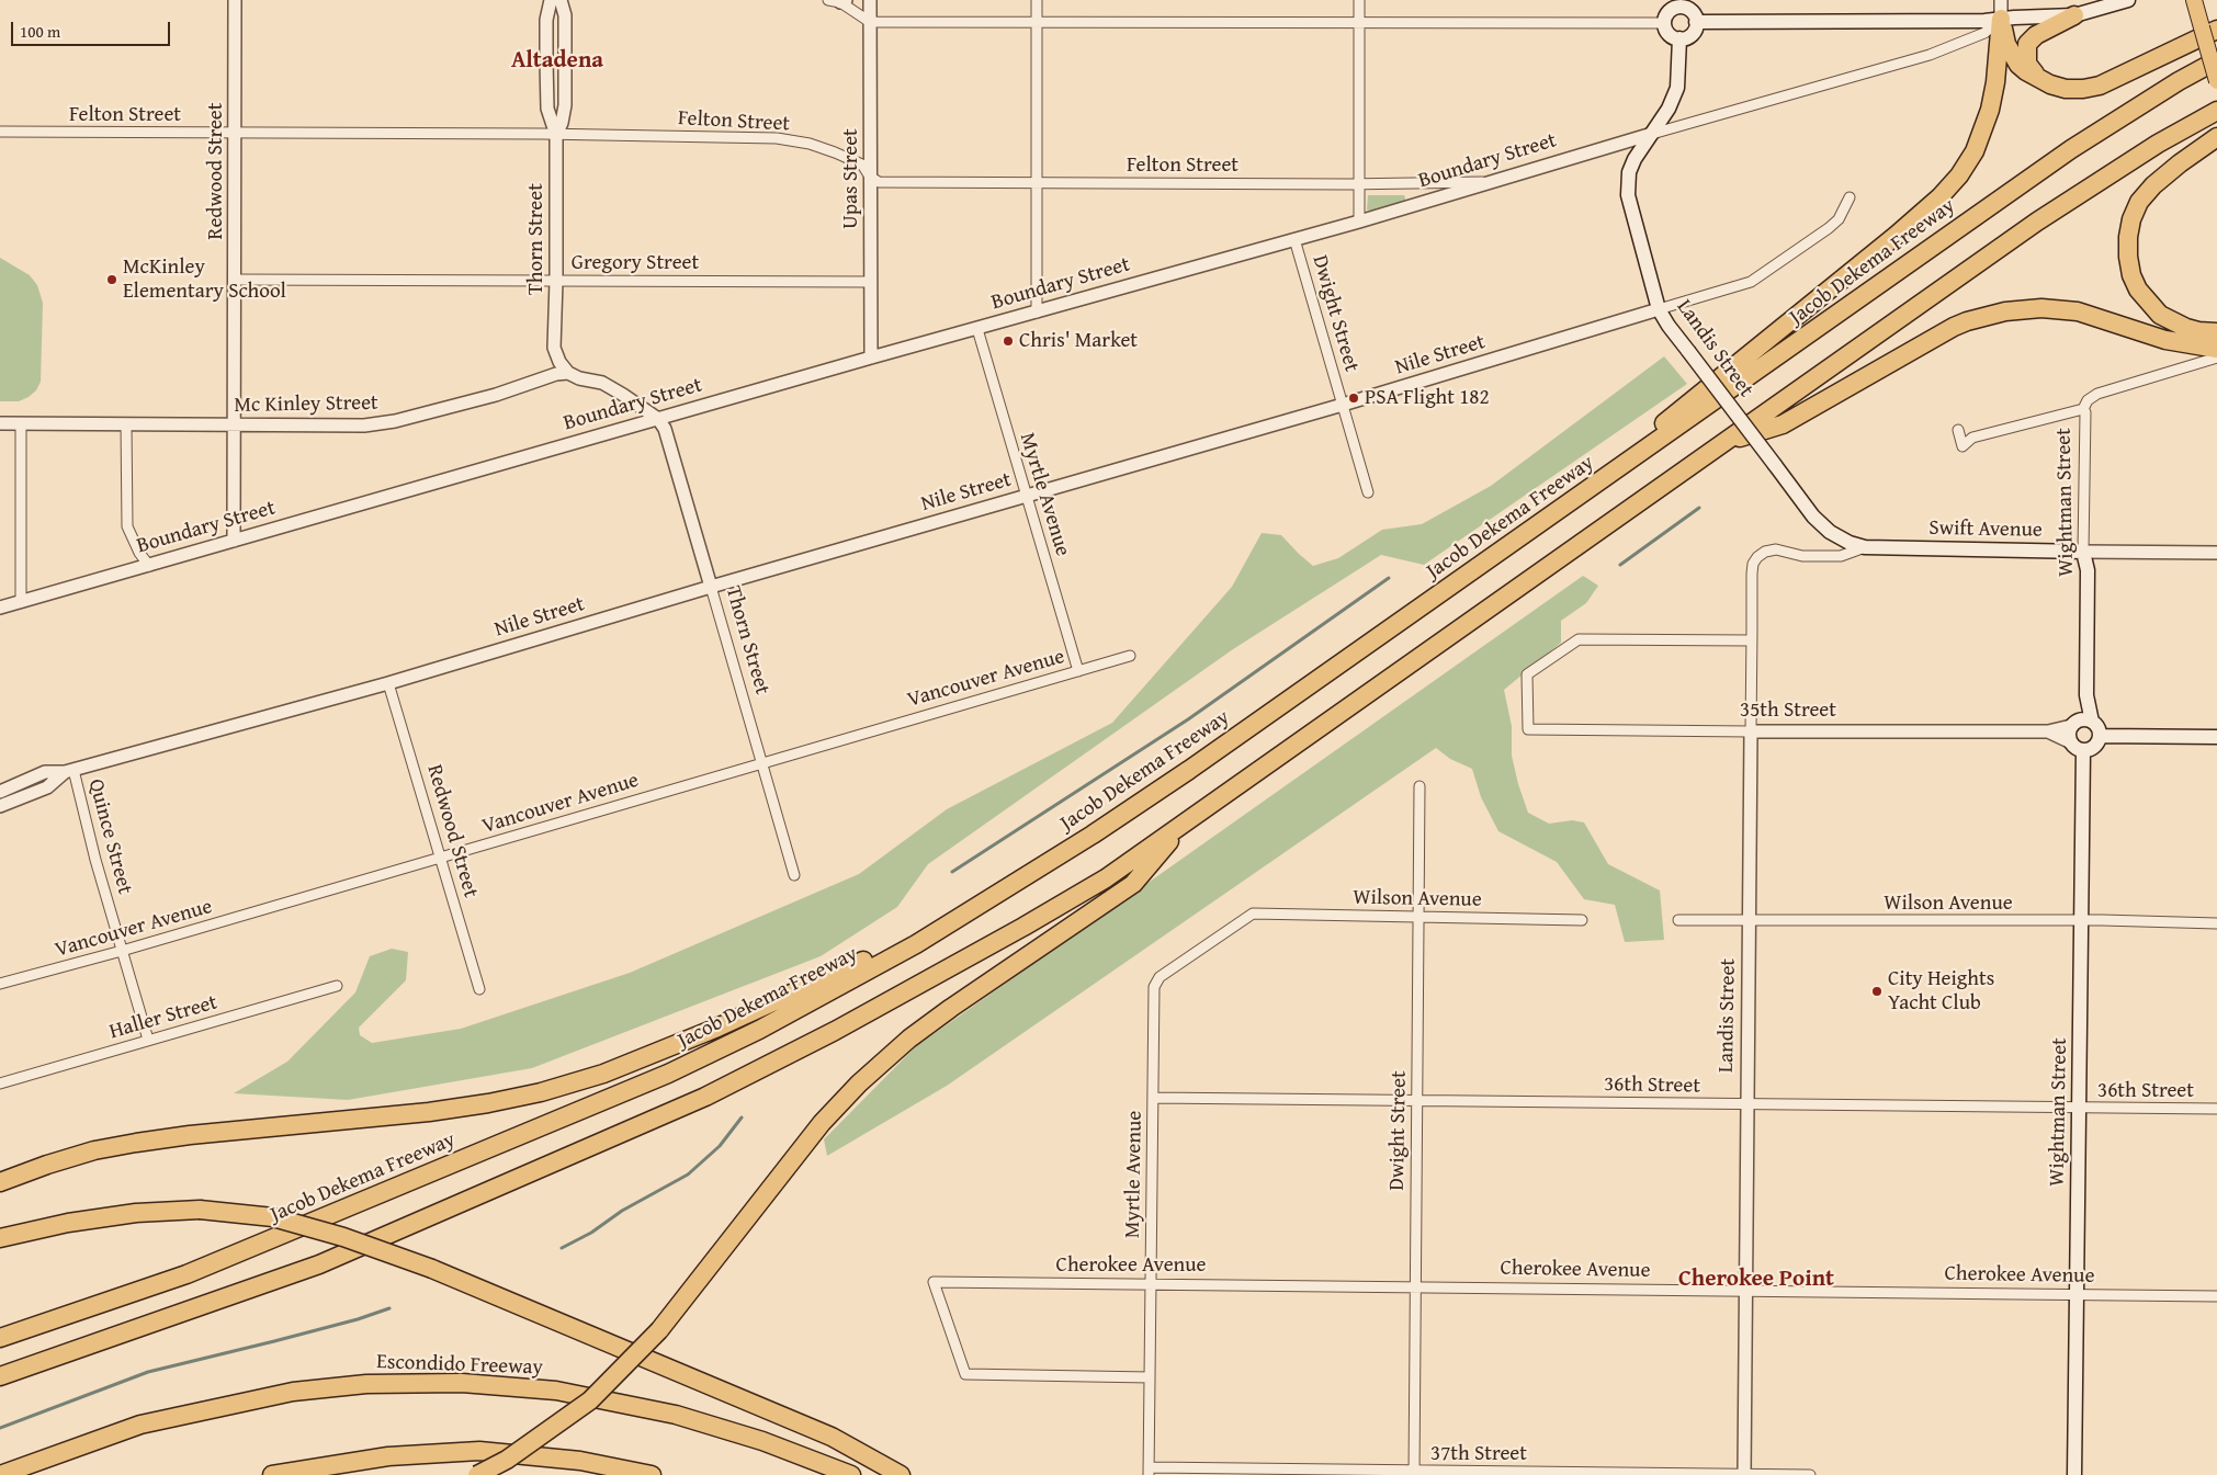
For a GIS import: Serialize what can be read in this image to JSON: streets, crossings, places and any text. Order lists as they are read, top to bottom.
{
  "streets": {
    "highway": ["Jacob Dekema Freeway", "Escondido Freeway"],
    "main road": ["Landis Street", "Wightman Street", "Swift Avenue"],
    "street": [
      "Felton Street",
      "Boundary Street",
      "Redwood Street",
      "Upas Street",
      "Thorn Street",
      "Gregory Street",
      "Dwight Street",
      "Nile Street",
      "Mc Kinley Street",
      "Myrtle Avenue",
      "Vancouver Avenue",
      "35th Street",
      "Quince Street",
      "Wilson Avenue",
      "Haller Street",
      "36th Street",
      "Cherokee Avenue",
      "37th Street"
    ]
  },
  "crossings": [
    ["Felton Street", "Boundary Street"],
    ["Felton Street", "Redwood Street"],
    ["Felton Street", "Upas Street"],
    ["Felton Street", "Thorn Street"],
    ["Boundary Street", "Redwood Street"],
    ["Boundary Street", "Upas Street"],
    ["Boundary Street", "Thorn Street"],
    ["Boundary Street", "Dwight Street"],
    ["Boundary Street", "Landis Street"],
    ["Boundary Street", "Myrtle Avenue"],
    ["Redwood Street", "Gregory Street"],
    ["Redwood Street", "Nile Street"],
    ["Redwood Street", "Mc Kinley Street"],
    ["Redwood Street", "Vancouver Avenue"],
    ["Upas Street", "Gregory Street"],
    ["Thorn Street", "Gregory Street"],
    ["Thorn Street", "Nile Street"],
    ["Thorn Street", "Mc Kinley Street"],
    ["Thorn Street", "Vancouver Avenue"],
    ["Dwight Street", "Nile Street"],
    ["Dwight Street", "Wilson Avenue"],
    ["Dwight Street", "36th Street"],
    ["Dwight Street", "Cherokee Avenue"],
    ["Dwight Street", "37th Street"],
    ["Landis Street", "Nile Street"],
    ["Landis Street", "Swift Avenue"],
    ["Landis Street", "35th Street"],
    ["Landis Street", "Wilson Avenue"],
    ["Landis Street", "36th Street"],
    ["Landis Street", "Cherokee Avenue"],
    ["Landis Street", "37th Street"],
    ["Nile Street", "Myrtle Avenue"],
    ["Nile Street", "Quince Street"],
    ["Myrtle Avenue", "Vancouver Avenue"],
    ["Myrtle Avenue", "Wilson Avenue"],
    ["Myrtle Avenue", "36th Street"],
    ["Myrtle Avenue", "Cherokee Avenue"],
    ["Myrtle Avenue", "37th Street"],
    ["Wightman Street", "Swift Avenue"],
    ["Wightman Street", "35th Street"],
    ["Wightman Street", "Wilson Avenue"],
    ["Wightman Street", "36th Street"],
    ["Wightman Street", "Cherokee Avenue"],
    ["Vancouver Avenue", "Quince Street"],
    ["Quince Street", "Haller Street"]
  ],
  "districts": ["Altadena", "Cherokee Point"],
  "places": [
    "McKinley Elementary School",
    "Chris' Market",
    "PSA Flight 182",
    "City Heights Yacht Club"
  ],
  "scale_bar": "100 m"
}
